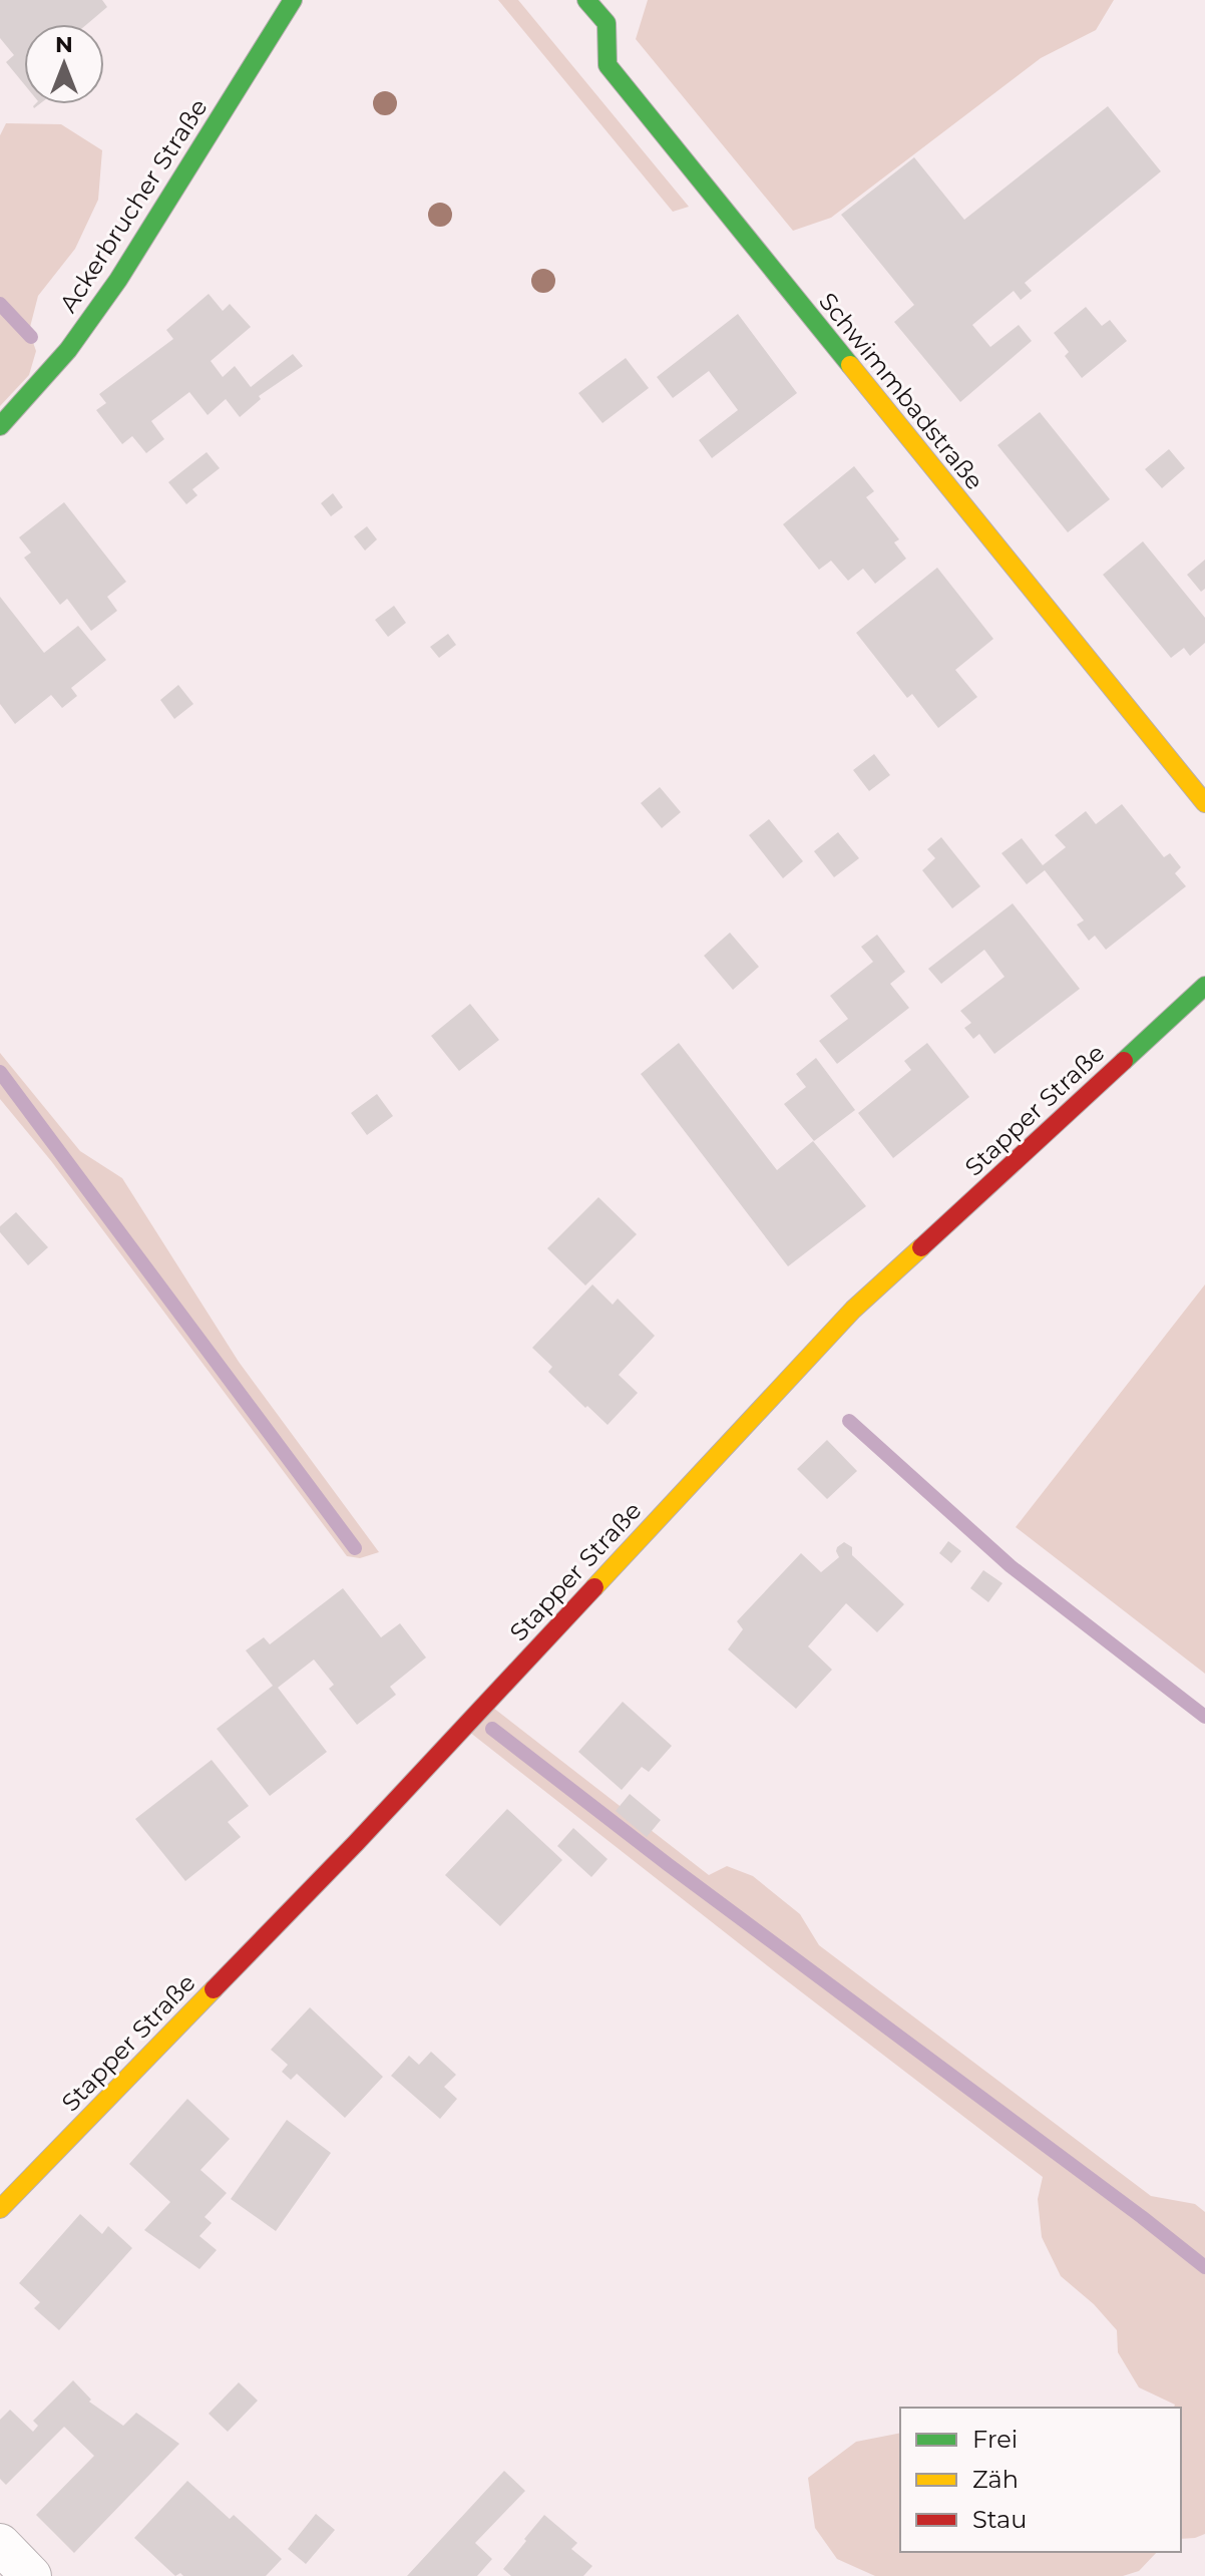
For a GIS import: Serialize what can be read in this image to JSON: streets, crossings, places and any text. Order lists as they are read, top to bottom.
{
  "streets": {
    "street": ["Ackerbrucher Straße", "Schwimmbadstraße", "Stapper Straße"]
  },
  "legend": ["Frei", "Zäh", "Stau"],
  "north": "top"
}
